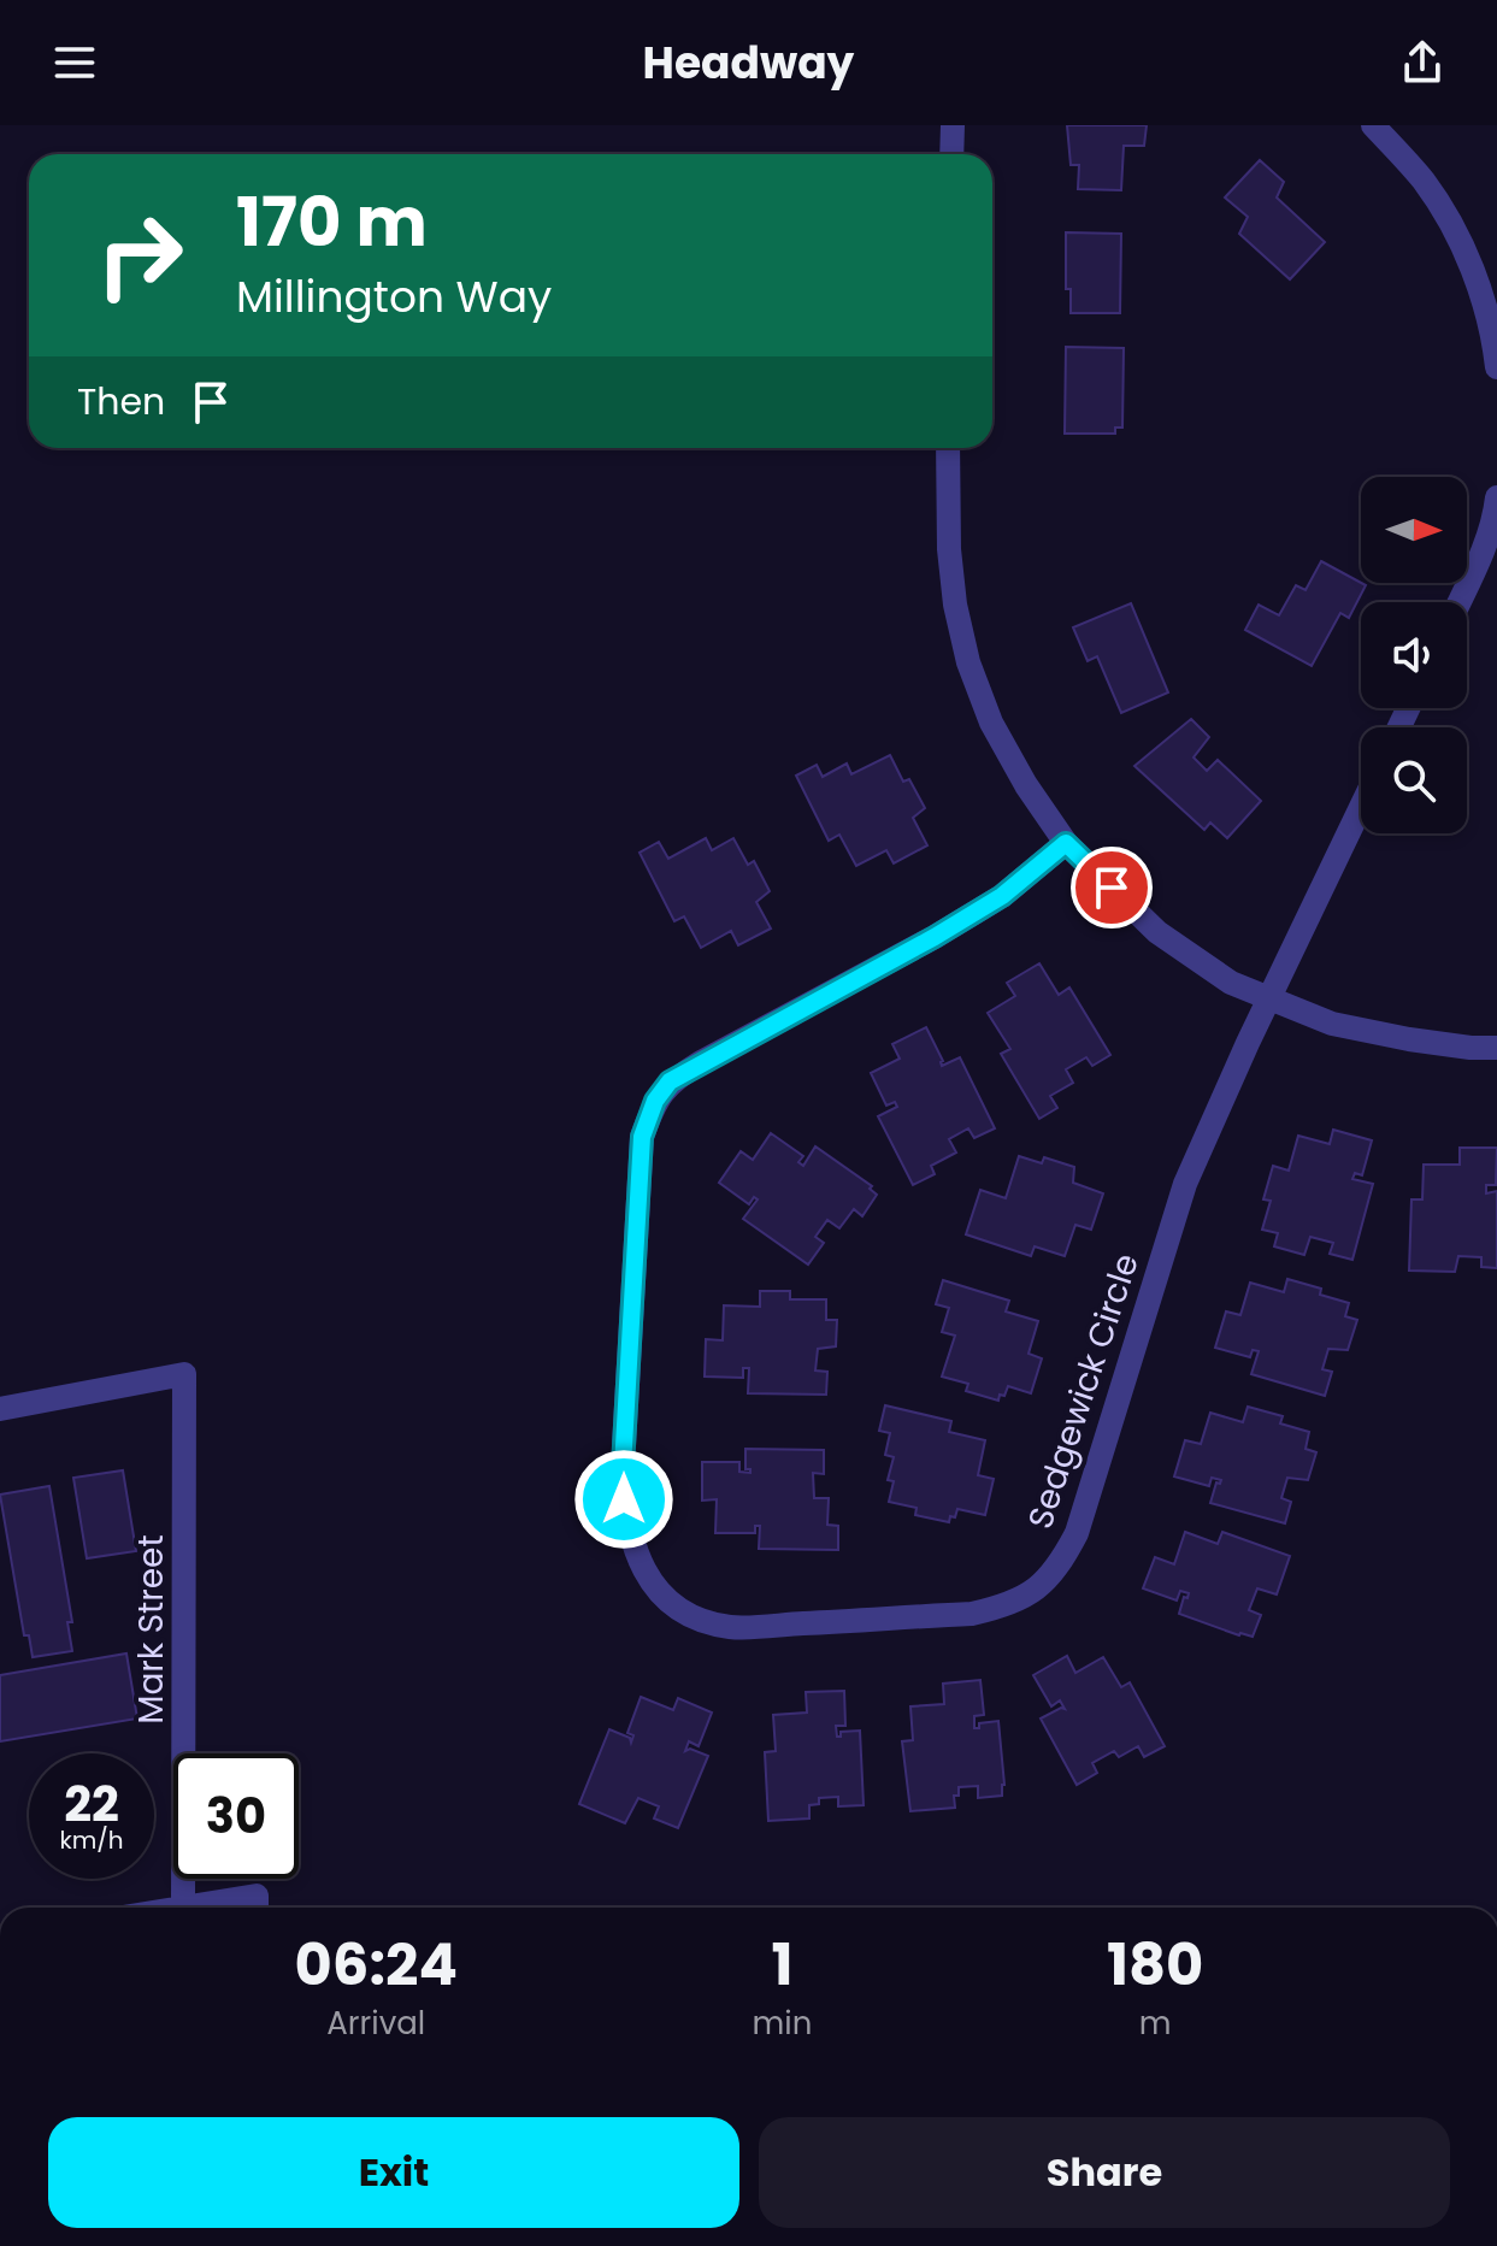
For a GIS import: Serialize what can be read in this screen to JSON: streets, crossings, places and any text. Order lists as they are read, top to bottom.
{
  "streets": {
    "street": ["Sedgewick Circle", "Mark Street"]
  },
  "north": "right",
  "page": {
    "header": "Headway",
    "turn": ["170 m", "Millington Way"],
    "then": "Then",
    "speed": "22 km/h",
    "limit": "30",
    "eta": [
      "06:24",
      "Arrival",
      "1",
      "min",
      "180",
      "m"
    ],
    "buttons": ["Exit", "Share"]
  }
}
